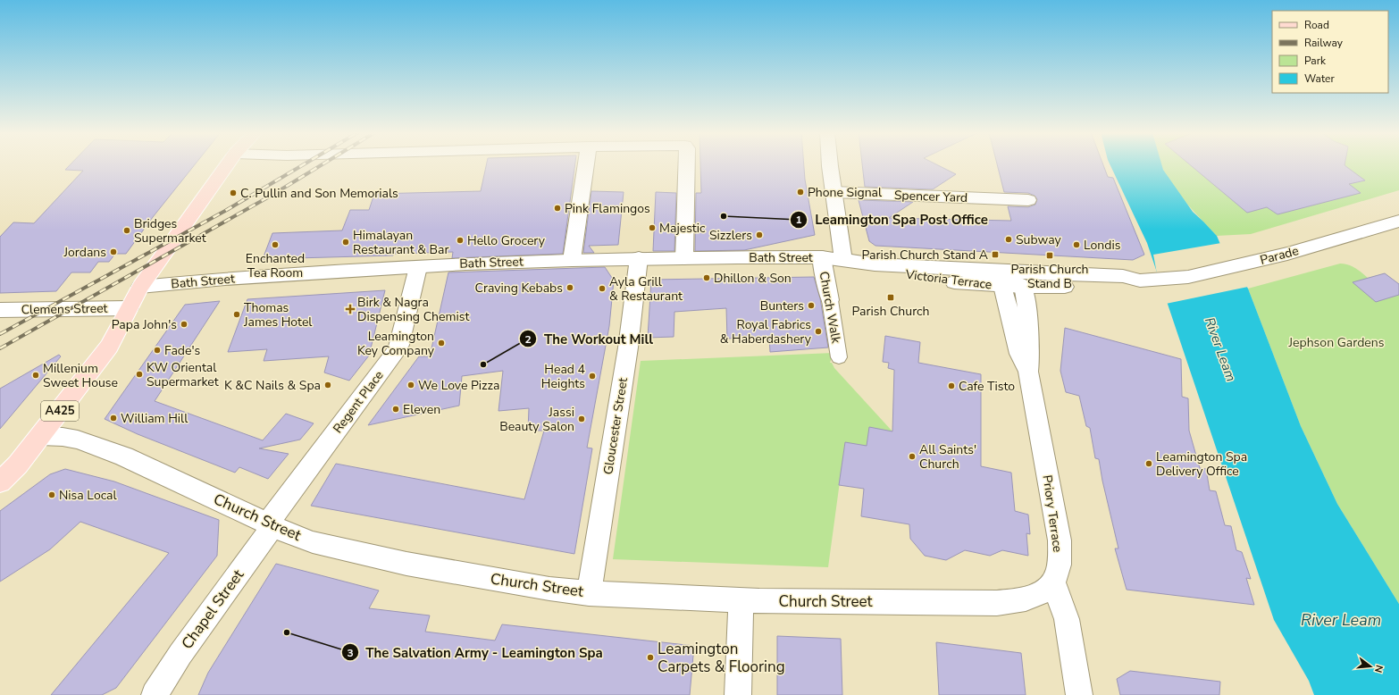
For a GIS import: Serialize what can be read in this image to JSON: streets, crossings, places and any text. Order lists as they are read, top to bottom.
{
  "streets": {
    "main road": ["A425"],
    "street": [
      "Spencer Yard",
      "Parade",
      "Bath Street",
      "Victoria Terrace",
      "Church Walk",
      "Clemens Street",
      "Regent Place",
      "Gloucester Street",
      "Priory Terrace",
      "Church Street",
      "Chapel Street"
    ]
  },
  "crossings": [
    ["Parade", "Victoria Terrace"],
    ["Bath Street", "Victoria Terrace"],
    ["Bath Street", "Church Walk"],
    ["Bath Street", "Regent Place"],
    ["Bath Street", "A425"],
    ["Bath Street", "Gloucester Street"],
    ["Victoria Terrace", "Priory Terrace"],
    ["Clemens Street", "A425"],
    ["Regent Place", "Church Street"],
    ["Regent Place", "Chapel Street"],
    ["A425", "Church Street"],
    ["Gloucester Street", "Church Street"],
    ["Priory Terrace", "Church Street"],
    ["Church Street", "Chapel Street"]
  ],
  "water": ["River Leam"],
  "parks": ["Jephson Gardens"],
  "places": {
    "other": [
      "Phone Signal",
      "C. Pullin and Son Memorials",
      "Pink Flamingos",
      "Leamington Spa Post Office",
      "Majestic",
      "Bridges Supermarket",
      "Sizzlers",
      "Subway",
      "Hello Grocery",
      "Himalayan Restaurant & Bar",
      "Enchanted Tea Room",
      "Londis",
      "Jordans",
      "Dhillon & Son",
      "Craving Kebabs",
      "Ayla Grill & Restaurant",
      "Bunters",
      "Thomas James Hotel",
      "Papa John's",
      "Royal Fabrics & Haberdashery",
      "Leamington Key Company",
      "Fade's",
      "The Workout Mill",
      "KW Oriental Supermarket",
      "Millenium Sweet House",
      "Head 4 Heights",
      "K &C Nails & Spa",
      "We Love Pizza",
      "Cafe Tisto",
      "Eleven",
      "William Hill",
      "Jassi Beauty Salon",
      "All Saints' Church",
      "Leamington Spa Delivery Office",
      "Nisa Local",
      "The Salvation Army - Leamington Spa",
      "Leamington Carpets & Flooring"
    ],
    "transit": ["Parish Church Stand A", "Parish Church Stand B", "Parish Church"],
    "health": ["Birk & Nagra Dispensing Chemist"]
  },
  "legend": [
    "Road",
    "Railway",
    "Park",
    "Water"
  ],
  "north": "right"
}
